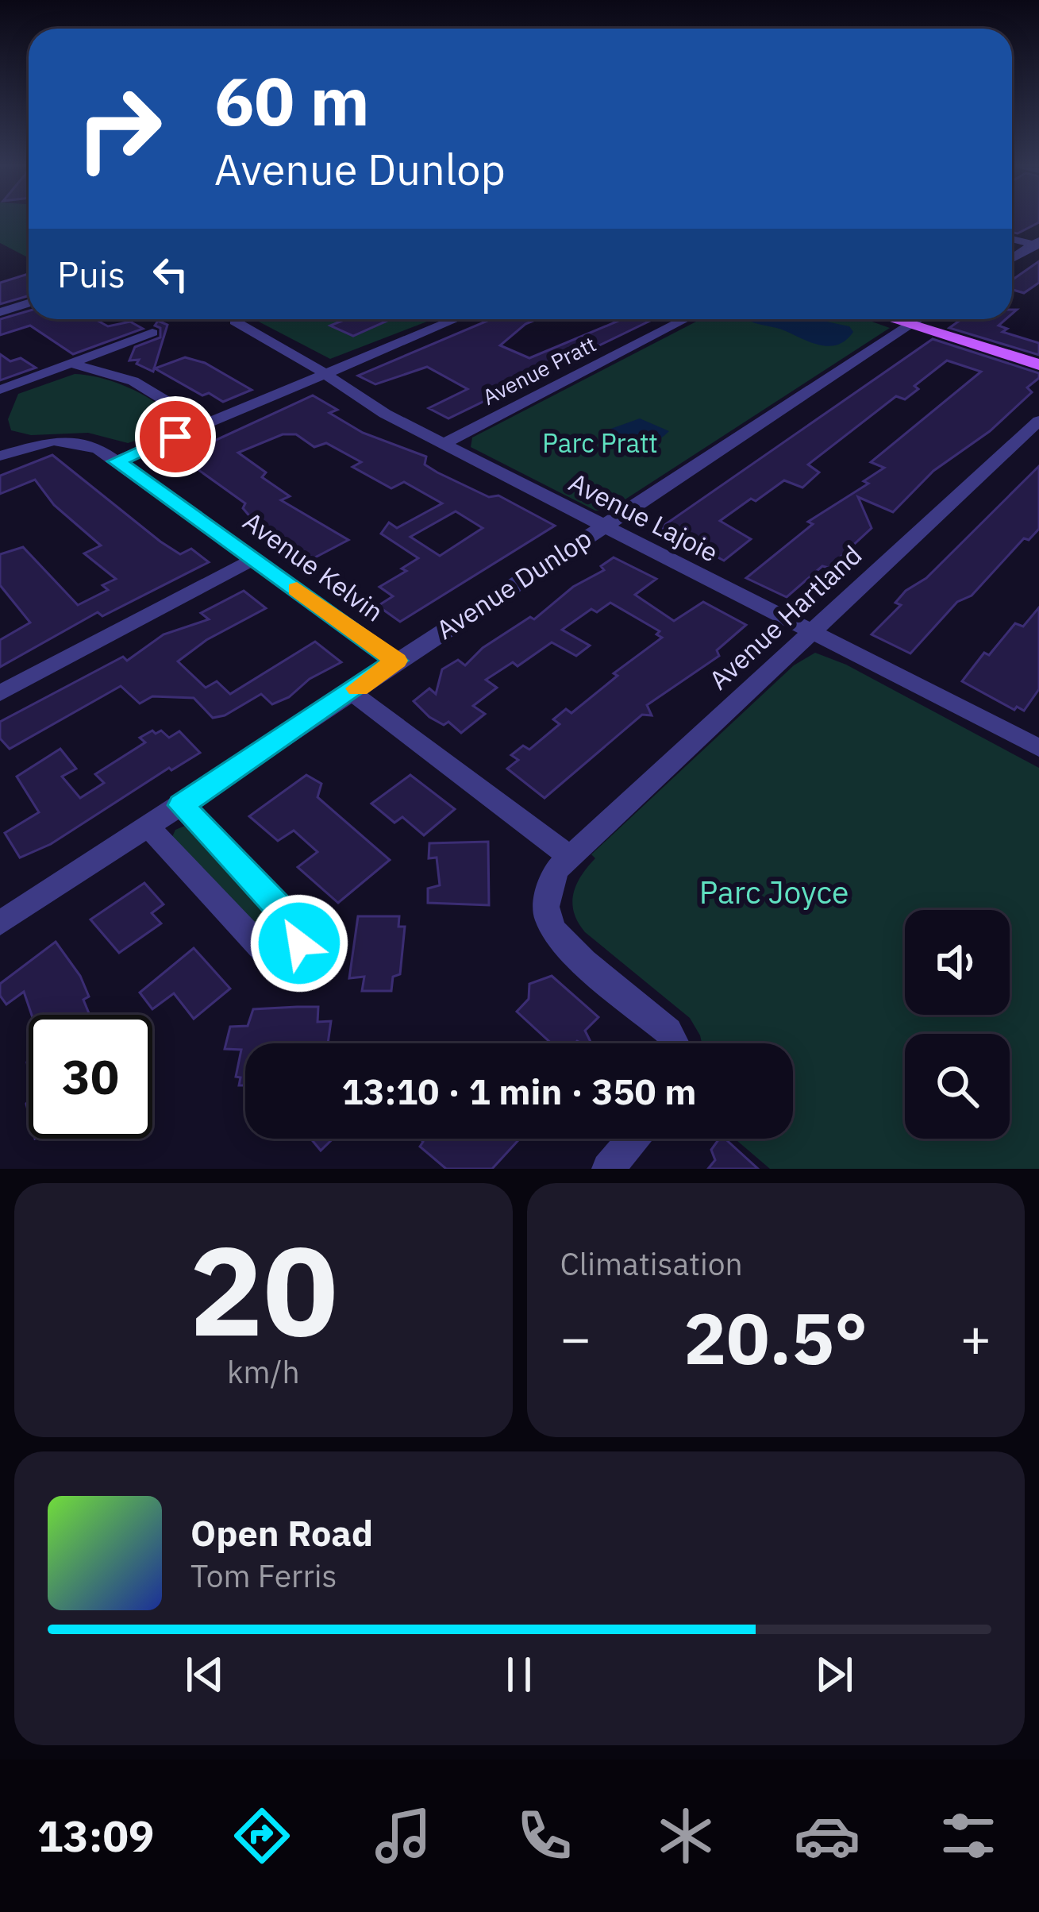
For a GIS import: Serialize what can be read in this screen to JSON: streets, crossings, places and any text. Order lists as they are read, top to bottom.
{
  "streets": {
    "street": [
      "Avenue Pratt",
      "Avenue Lajoie",
      "Avenue Kelvin",
      "Avenue Dunlop",
      "Avenue Hartland"
    ]
  },
  "crossings": [
    ["Avenue Pratt", "Avenue Lajoie"],
    ["Avenue Lajoie", "Avenue Dunlop"],
    ["Avenue Lajoie", "Avenue Hartland"],
    ["Avenue Kelvin", "Avenue Dunlop"]
  ],
  "parks": ["Parc Pratt", "Parc Joyce"],
  "page": {
    "turn": ["60 m", "Avenue Dunlop"],
    "then": "Puis",
    "limit": "30",
    "trip": "13:10 · 1 min · 350 m",
    "tile": [
      ["20", "km/h"],
      "Climatisation"
    ],
    "heat": ["−", "20.5°", "+"],
    "song": ["Open Road", "Tom Ferris"],
    "tabs": "13:09"
  }
}
